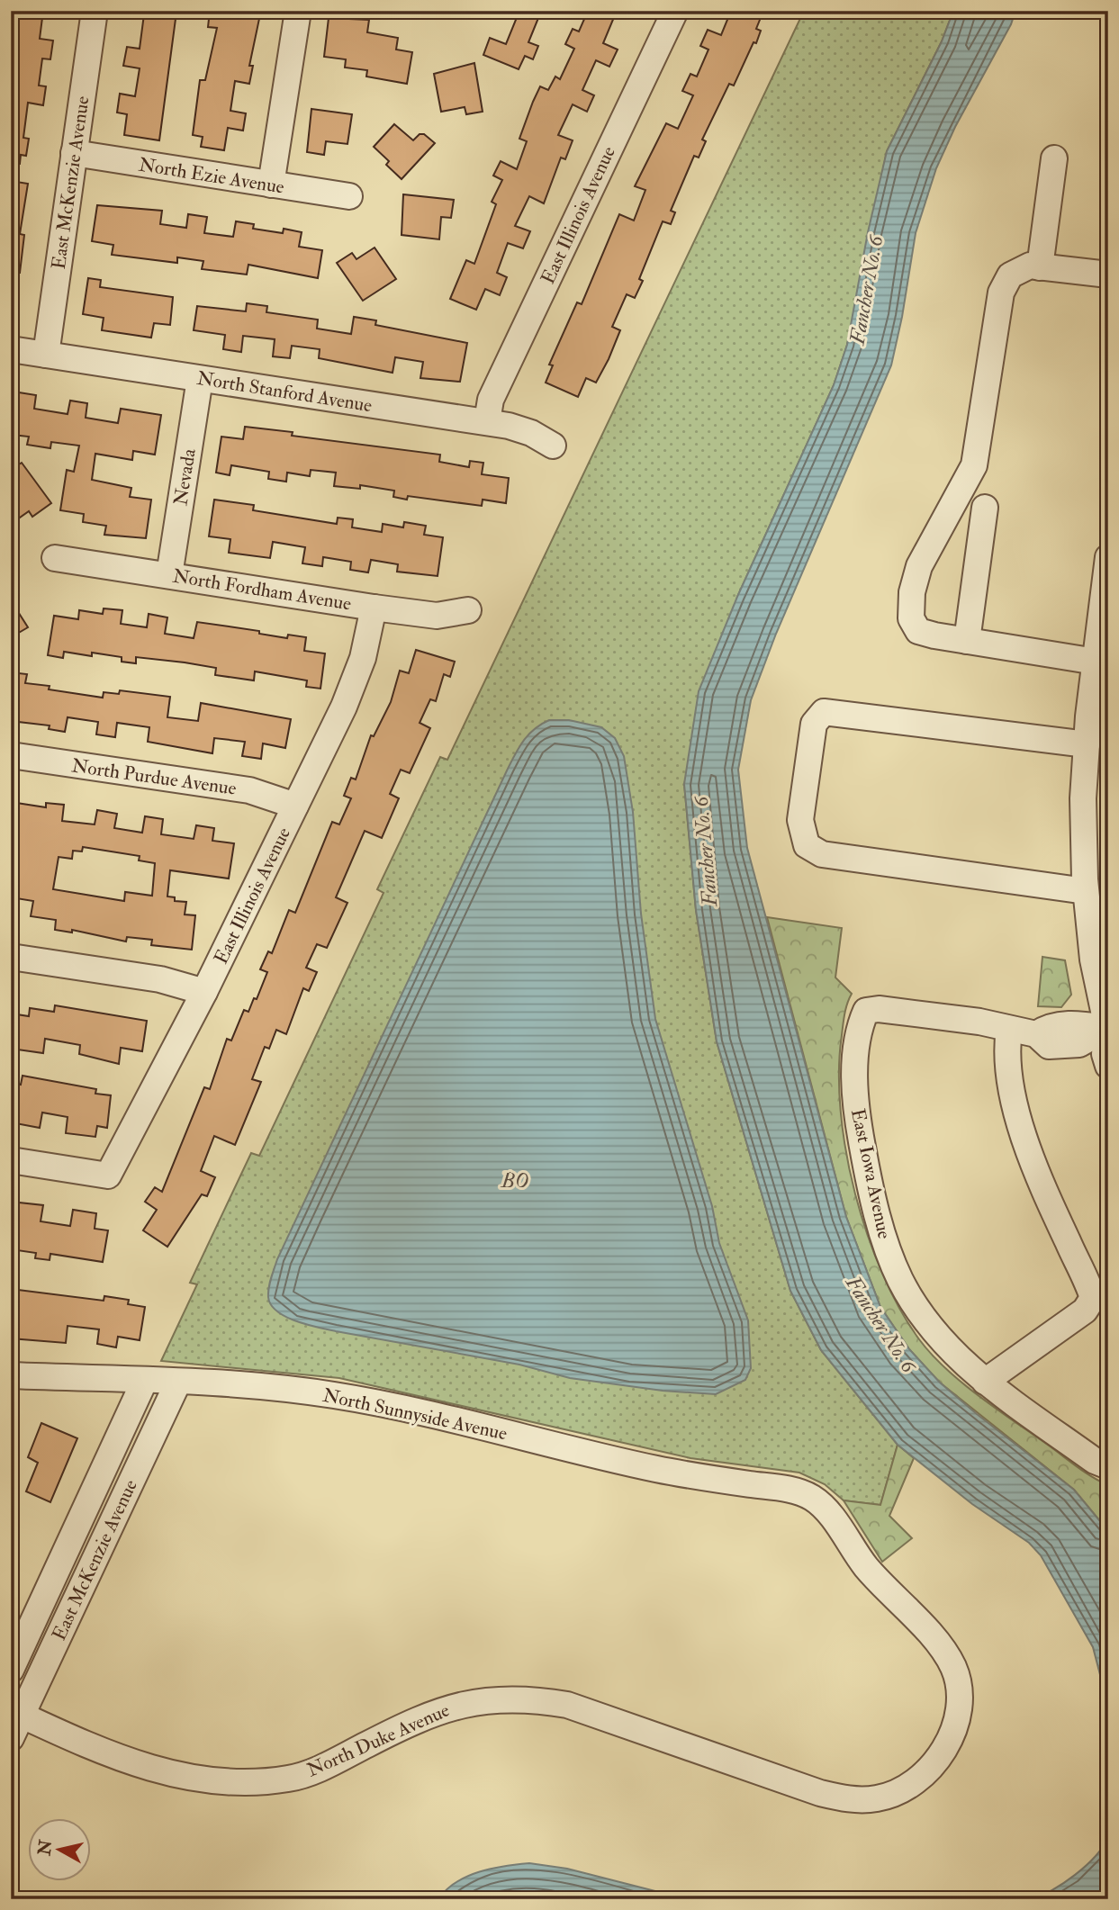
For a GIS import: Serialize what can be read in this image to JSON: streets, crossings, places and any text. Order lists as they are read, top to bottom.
{
  "streets": {
    "street": [
      "North Ezie Avenue",
      "East McKenzie Avenue",
      "East Illinois Avenue",
      "North Stanford Avenue",
      "Nevada",
      "North Fordham Avenue",
      "North Purdue Avenue",
      "East Iowa Avenue",
      "North Sunnyside Avenue",
      "North Duke Avenue"
    ]
  },
  "crossings": [
    ["North Ezie Avenue", "East McKenzie Avenue"],
    ["East McKenzie Avenue", "North Stanford Avenue"],
    ["East McKenzie Avenue", "North Sunnyside Avenue"],
    ["East McKenzie Avenue", "North Duke Avenue"],
    ["East Illinois Avenue", "North Stanford Avenue"],
    ["East Illinois Avenue", "North Fordham Avenue"],
    ["East Illinois Avenue", "North Purdue Avenue"],
    ["North Stanford Avenue", "Nevada"],
    ["Nevada", "North Fordham Avenue"],
    ["North Sunnyside Avenue", "North Duke Avenue"]
  ],
  "water": ["Fancher No. 6", "BO"],
  "north": "left"
}
